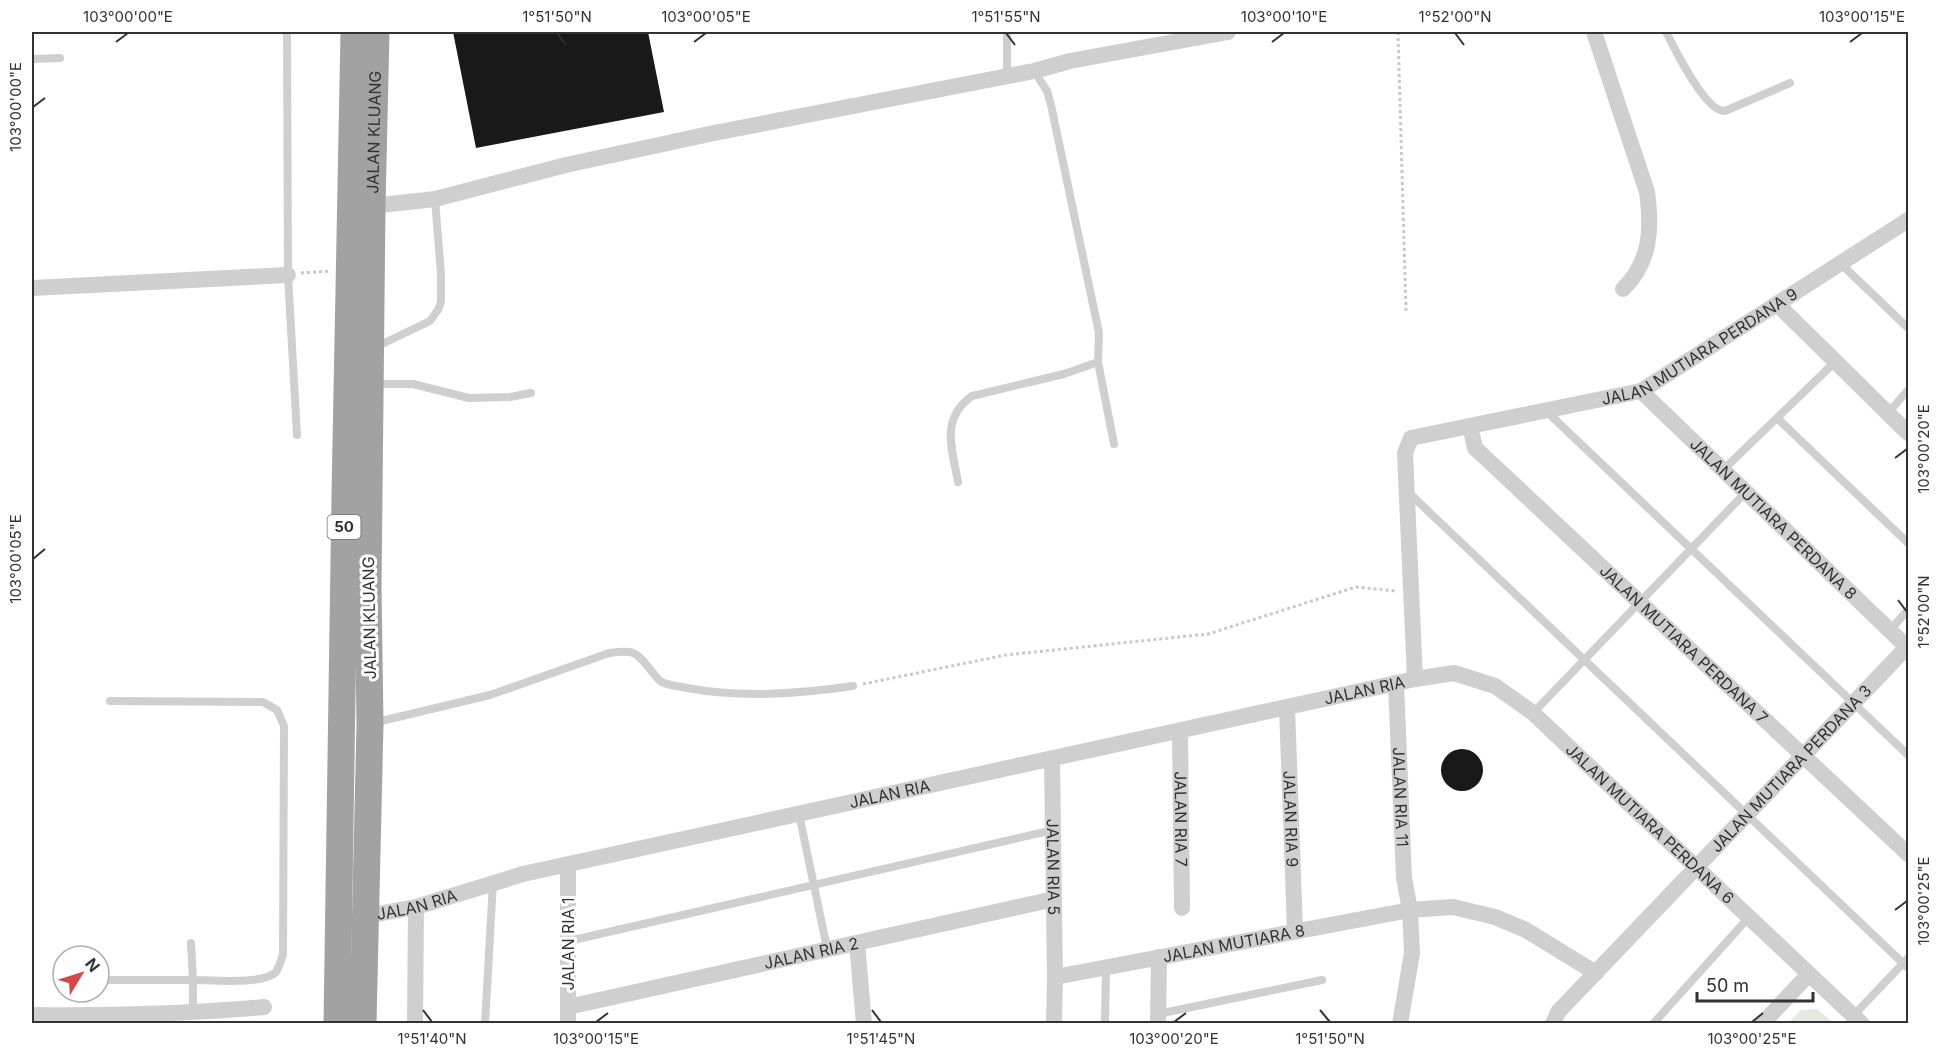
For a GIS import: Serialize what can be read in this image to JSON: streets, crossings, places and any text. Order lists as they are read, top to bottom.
{
  "streets": {
    "highway": ["JALAN KLUANG", "50"],
    "street": [
      "JALAN MUTIARA PERDANA 9",
      "JALAN MUTIARA PERDANA 8",
      "JALAN MUTIARA PERDANA 7",
      "JALAN RIA",
      "JALAN MUTIARA PERDANA 3",
      "JALAN RIA 11",
      "JALAN RIA 7",
      "JALAN RIA 9",
      "JALAN MUTIARA PERDANA 6",
      "JALAN RIA 5",
      "JALAN MUTIARA 8",
      "JALAN RIA 1",
      "JALAN RIA 2"
    ]
  },
  "crossings": [
    ["JALAN KLUANG", "JALAN RIA"],
    ["JALAN MUTIARA PERDANA 9", "JALAN MUTIARA PERDANA 8"],
    ["JALAN MUTIARA PERDANA 9", "JALAN MUTIARA PERDANA 7"],
    ["JALAN MUTIARA PERDANA 8", "JALAN MUTIARA PERDANA 3"],
    ["JALAN MUTIARA PERDANA 7", "JALAN MUTIARA PERDANA 3"],
    ["JALAN RIA", "JALAN RIA 11"],
    ["JALAN RIA", "JALAN RIA 7"],
    ["JALAN RIA", "JALAN RIA 9"],
    ["JALAN RIA", "JALAN MUTIARA PERDANA 6"],
    ["JALAN RIA", "JALAN RIA 5"],
    ["JALAN RIA", "JALAN RIA 1"],
    ["JALAN MUTIARA PERDANA 3", "JALAN MUTIARA PERDANA 6"],
    ["JALAN MUTIARA PERDANA 3", "JALAN MUTIARA 8"],
    ["JALAN RIA 11", "JALAN MUTIARA 8"],
    ["JALAN RIA 9", "JALAN MUTIARA 8"],
    ["JALAN RIA 5", "JALAN MUTIARA 8"],
    ["JALAN RIA 5", "JALAN RIA 2"],
    ["JALAN RIA 1", "JALAN RIA 2"]
  ],
  "scale_bar": "50 m",
  "north": "top right",
  "coordinates": [
    "103°00'00\"E",
    "1°51'50\"N",
    "103°00'05\"E",
    "1°51'55\"N",
    "103°00'10\"E",
    "1°52'00\"N",
    "103°00'15\"E",
    "103°00'20\"E",
    "103°00'25\"E",
    "1°51'40\"N",
    "1°51'45\"N"
  ]
}
